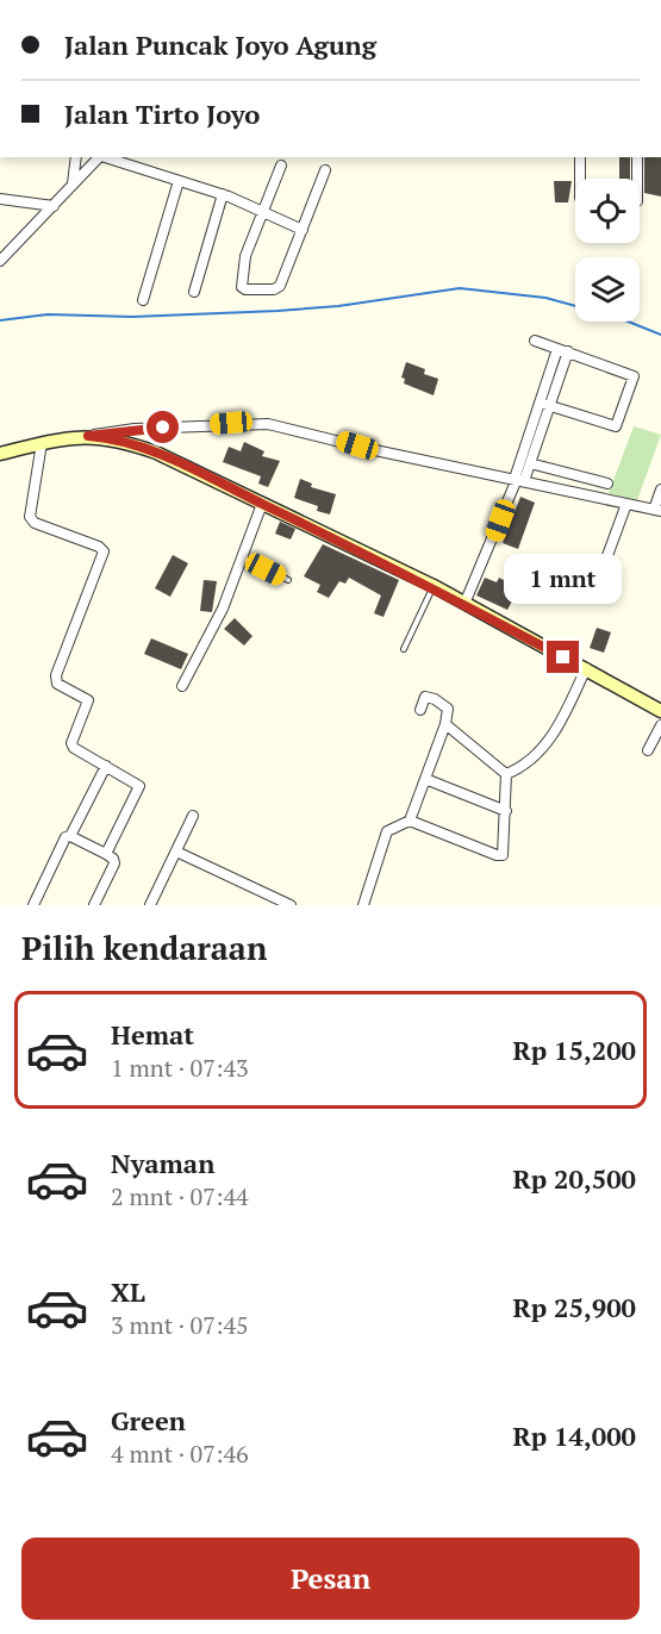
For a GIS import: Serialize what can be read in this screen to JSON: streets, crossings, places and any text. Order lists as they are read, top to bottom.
{
  "page": {
    "banner": ["Jalan Puncak Joyo Agung", "Jalan Tirto Joyo"],
    "bubble": "1 mnt",
    "heading": "Pilih kendaraan",
    "list": [
      {
        "name": "Hemat",
        "note": "1 mnt · 07:43",
        "value": "Rp 15,200"
      },
      {
        "name": "Nyaman",
        "note": "2 mnt · 07:44",
        "value": "Rp 20,500"
      },
      {
        "name": "XL",
        "note": "3 mnt · 07:45",
        "value": "Rp 25,900"
      },
      {
        "name": "Green",
        "note": "4 mnt · 07:46",
        "value": "Rp 14,000"
      }
    ],
    "buttons": "Pesan"
  }
}
